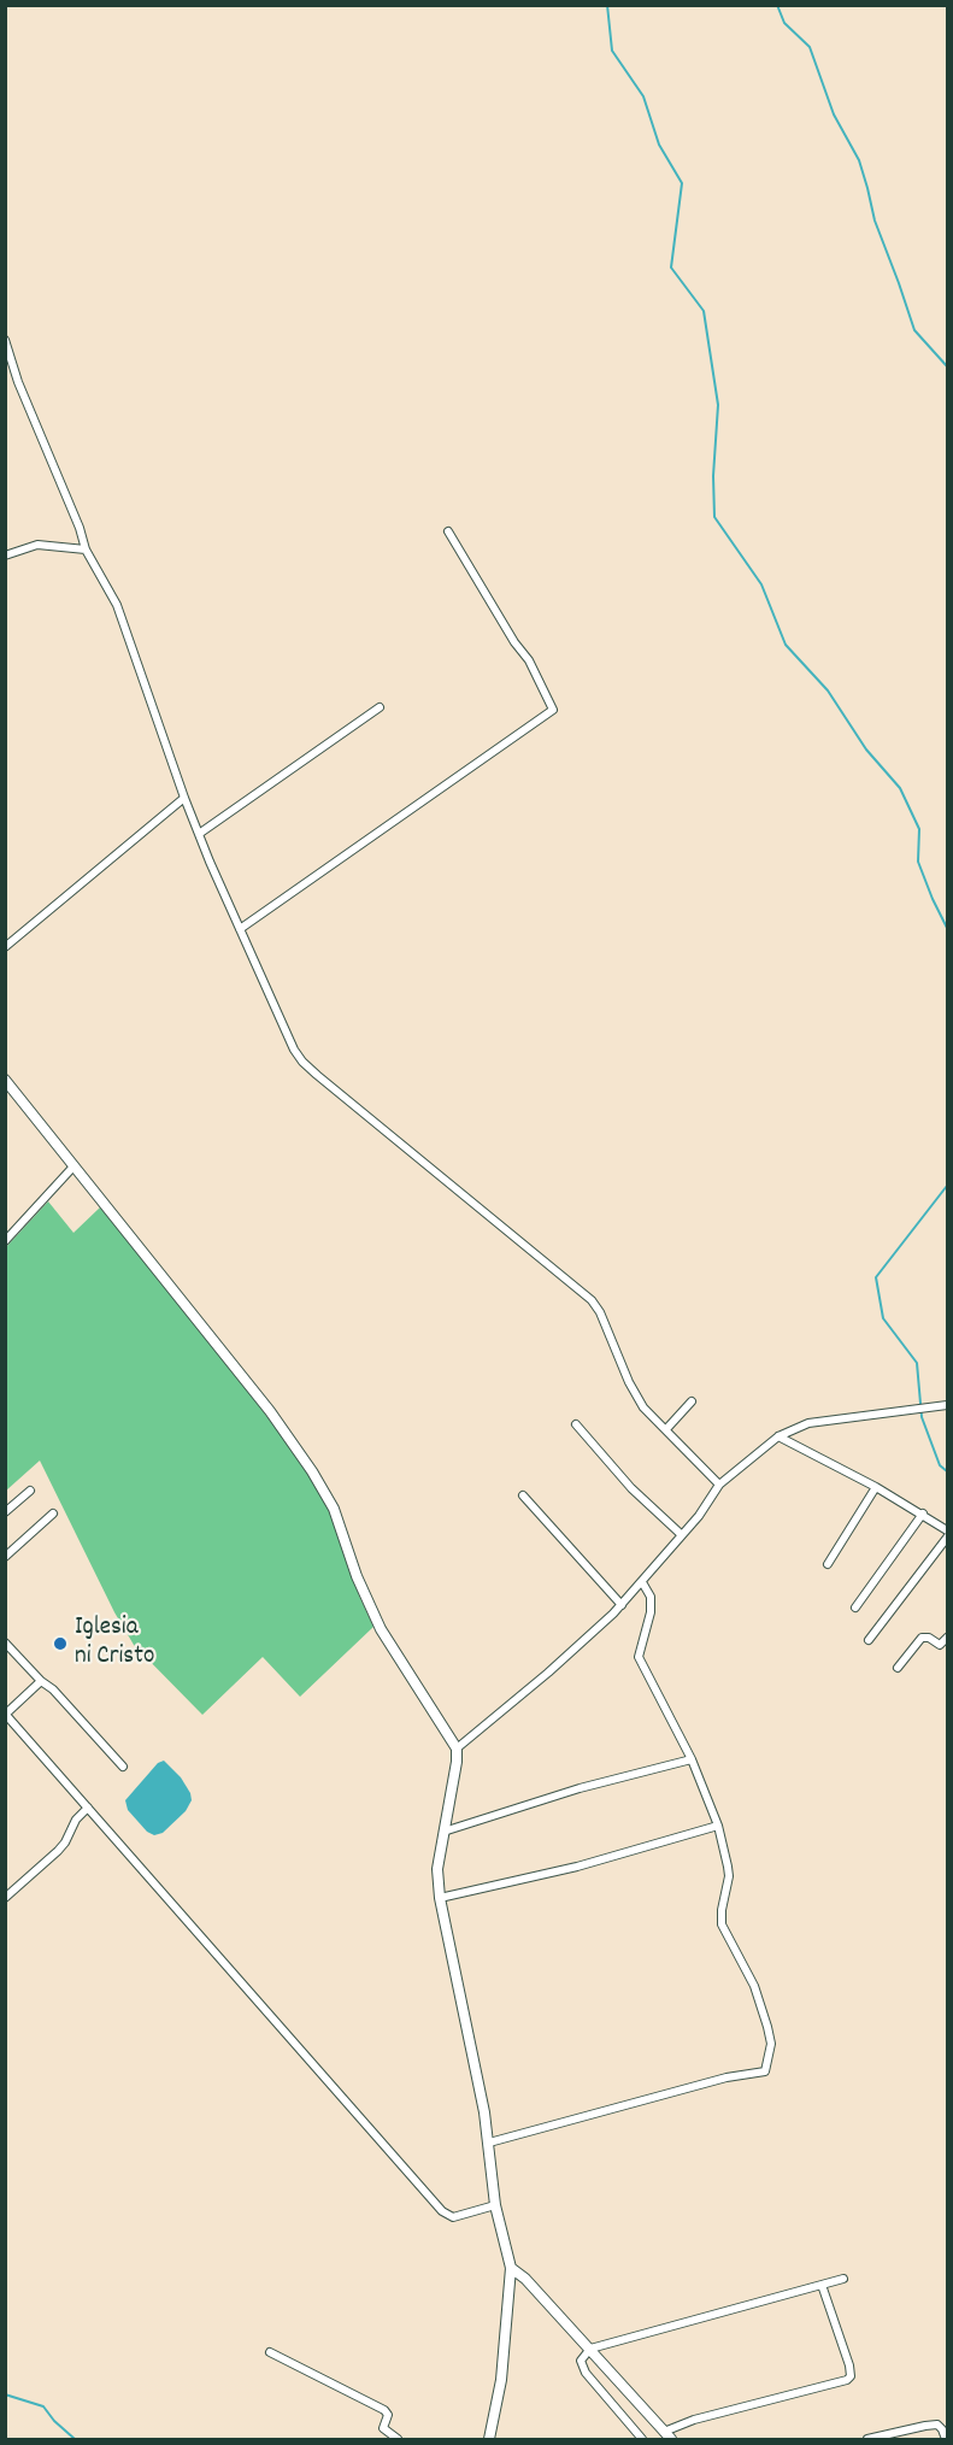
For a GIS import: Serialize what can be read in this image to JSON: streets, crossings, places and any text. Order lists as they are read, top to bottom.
{
  "places": ["Iglesia ni Cristo"]
}
